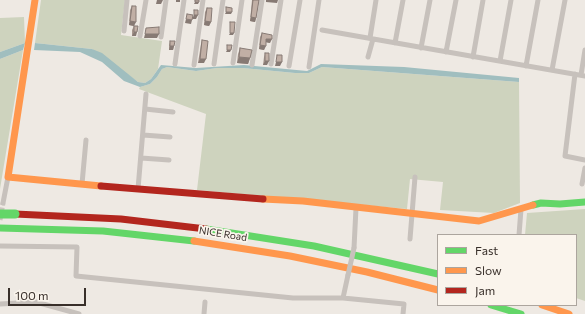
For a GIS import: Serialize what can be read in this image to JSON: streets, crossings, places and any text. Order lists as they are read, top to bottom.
{
  "streets": {
    "main road": ["NICE Road"]
  },
  "legend": ["Fast", "Slow", "Jam"],
  "scale_bar": "100 m"
}
